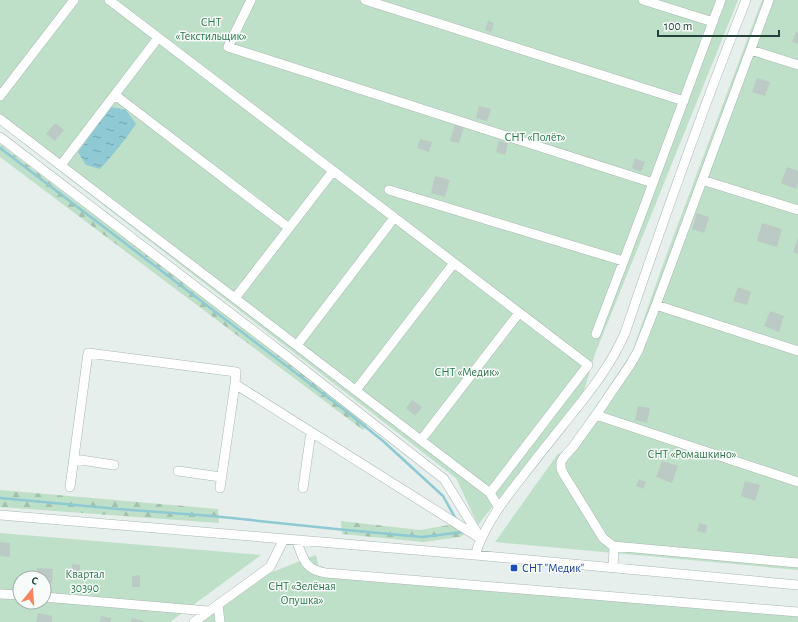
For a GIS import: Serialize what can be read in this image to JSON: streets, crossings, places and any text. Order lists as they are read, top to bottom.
{
  "parks": [
    "СНТ «Текстильщик»",
    "СНТ «Полёт»",
    "СНТ «Медик»",
    "СНТ «Ромашкино»",
    "Квартал 30390",
    "СНТ «Зелёная Опушка»"
  ],
  "places": {
    "transit": ["СНТ \"Медик\""]
  },
  "scale_bar": "100 m",
  "north": "top"
}
